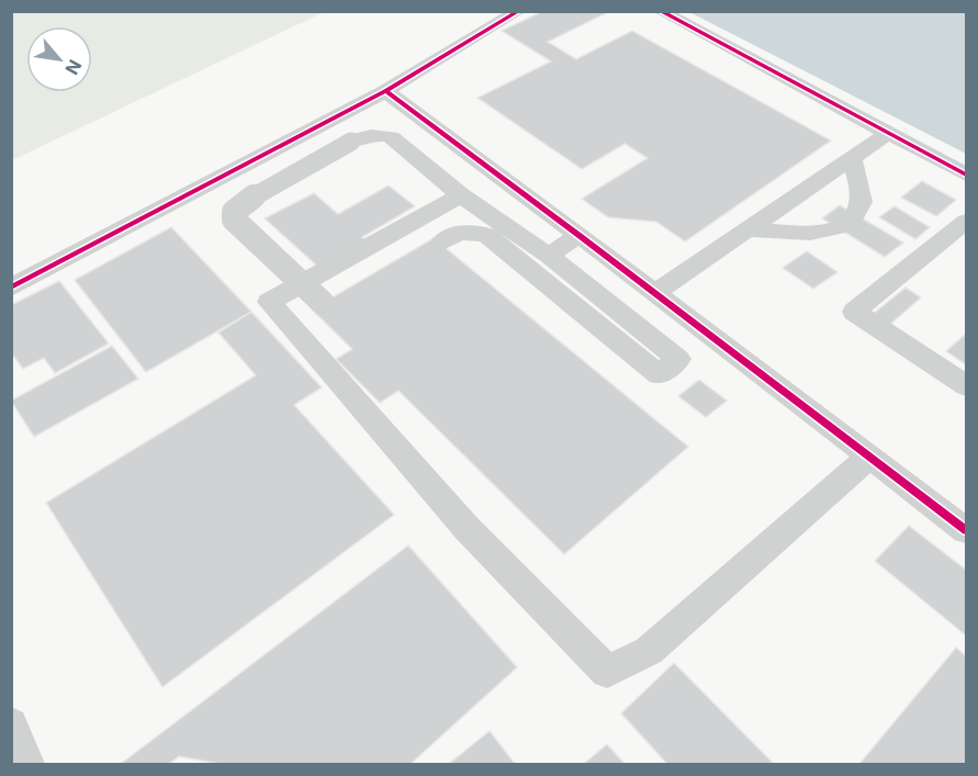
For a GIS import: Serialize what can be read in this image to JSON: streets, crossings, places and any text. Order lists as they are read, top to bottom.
{
  "north": "bottom right"
}
